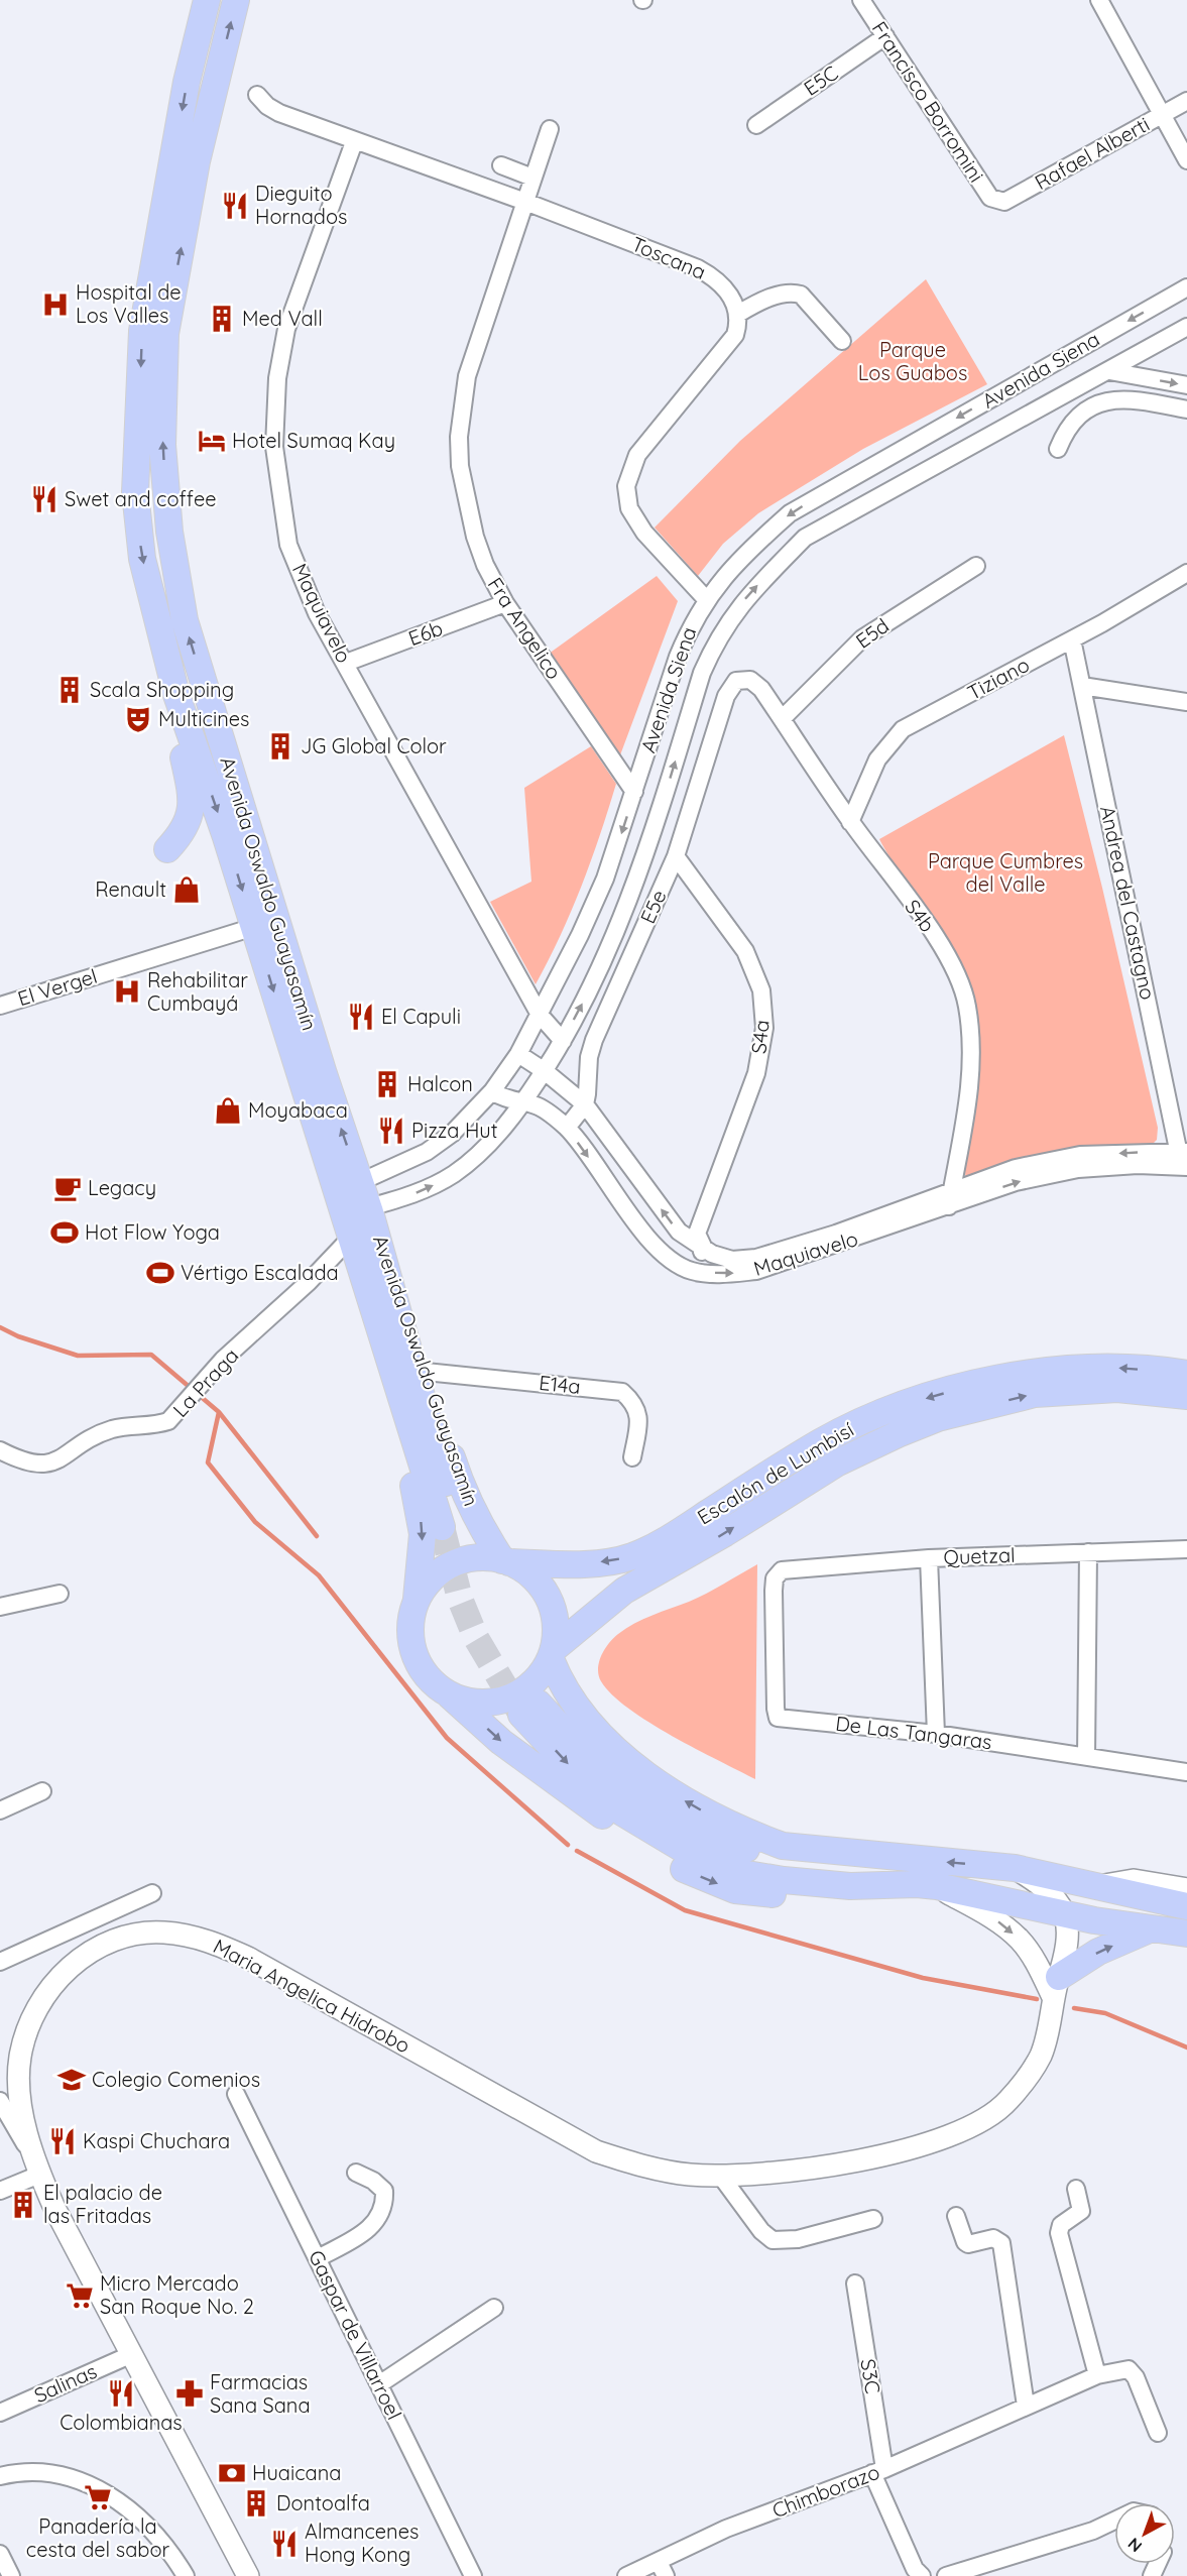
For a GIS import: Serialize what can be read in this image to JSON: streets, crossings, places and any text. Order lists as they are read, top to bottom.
{
  "streets": {
    "main road": ["Avenida Oswaldo Guayasamín", "Escalón de Lumbisí"],
    "street": [
      "E5C",
      "Francisco Borromini",
      "Rafael Alberti",
      "Toscana",
      "Avenida Siena",
      "Maquiavelo",
      "Fra Angelico",
      "E6b",
      "E5d",
      "Tiziano",
      "Andrea del Castagno",
      "E5e",
      "S4b",
      "El Vergel",
      "S4a",
      "La Praga",
      "E14a",
      "Quetzal",
      "De Las Tangaras",
      "Maria Angelica Hidrobo",
      "Gaspar de Villarroel",
      "S3C",
      "Salinas",
      "Chimborazo"
    ]
  },
  "crossings": [
    ["E5C", "Francisco Borromini"],
    ["Francisco Borromini", "Rafael Alberti"],
    ["Toscana", "Maquiavelo"],
    ["Toscana", "Fra Angelico"],
    ["Avenida Siena", "Maquiavelo"],
    ["Avenida Siena", "Fra Angelico"],
    ["Avenida Siena", "Avenida Oswaldo Guayasamín"],
    ["Maquiavelo", "E6b"],
    ["Maquiavelo", "Andrea del Castagno"],
    ["Maquiavelo", "S4b"],
    ["Maquiavelo", "S4a"],
    ["Fra Angelico", "E6b"],
    ["E5d", "S4b"],
    ["Tiziano", "Andrea del Castagno"],
    ["Tiziano", "S4b"],
    ["Avenida Oswaldo Guayasamín", "El Vergel"],
    ["Avenida Oswaldo Guayasamín", "La Praga"],
    ["Avenida Oswaldo Guayasamín", "E14a"],
    ["Avenida Oswaldo Guayasamín", "Escalón de Lumbisí"],
    ["E5e", "S4b"],
    ["E5e", "S4a"],
    ["Quetzal", "De Las Tangaras"],
    ["Maria Angelica Hidrobo", "Salinas"],
    ["S3C", "Chimborazo"]
  ],
  "parks": ["Parque Los Guabos", "Parque Cumbres del Valle"],
  "places": {
    "restaurant": [
      "Dieguito Hornados",
      "Swet and coffee",
      "El Capuli",
      "Pizza Hut",
      "Kaspi Chuchara",
      "Colombianas",
      "Almancenes Hong Kong"
    ],
    "hospital": ["Hospital de Los Valles", "Rehabilitar Cumbayá"],
    "building": [
      "Med Vall",
      "Scala Shopping",
      "JG Global Color",
      "Halcon",
      "El palacio de las Fritadas",
      "Dontoalfa"
    ],
    "hotel": ["Hotel Sumaq Kay"],
    "theatre": ["Multicines"],
    "shop": ["Renault", "Moyabaca"],
    "cafe": ["Legacy"],
    "sports": ["Hot Flow Yoga", "Vértigo Escalada"],
    "school or university": ["Colegio Comenios"],
    "supermarket": ["Micro Mercado San Roque No. 2", "Panadería la cesta del sabor"],
    "pharmacy": ["Farmacias Sana Sana"],
    "bank": ["Huaicana"]
  },
  "north": "bottom left"
}
